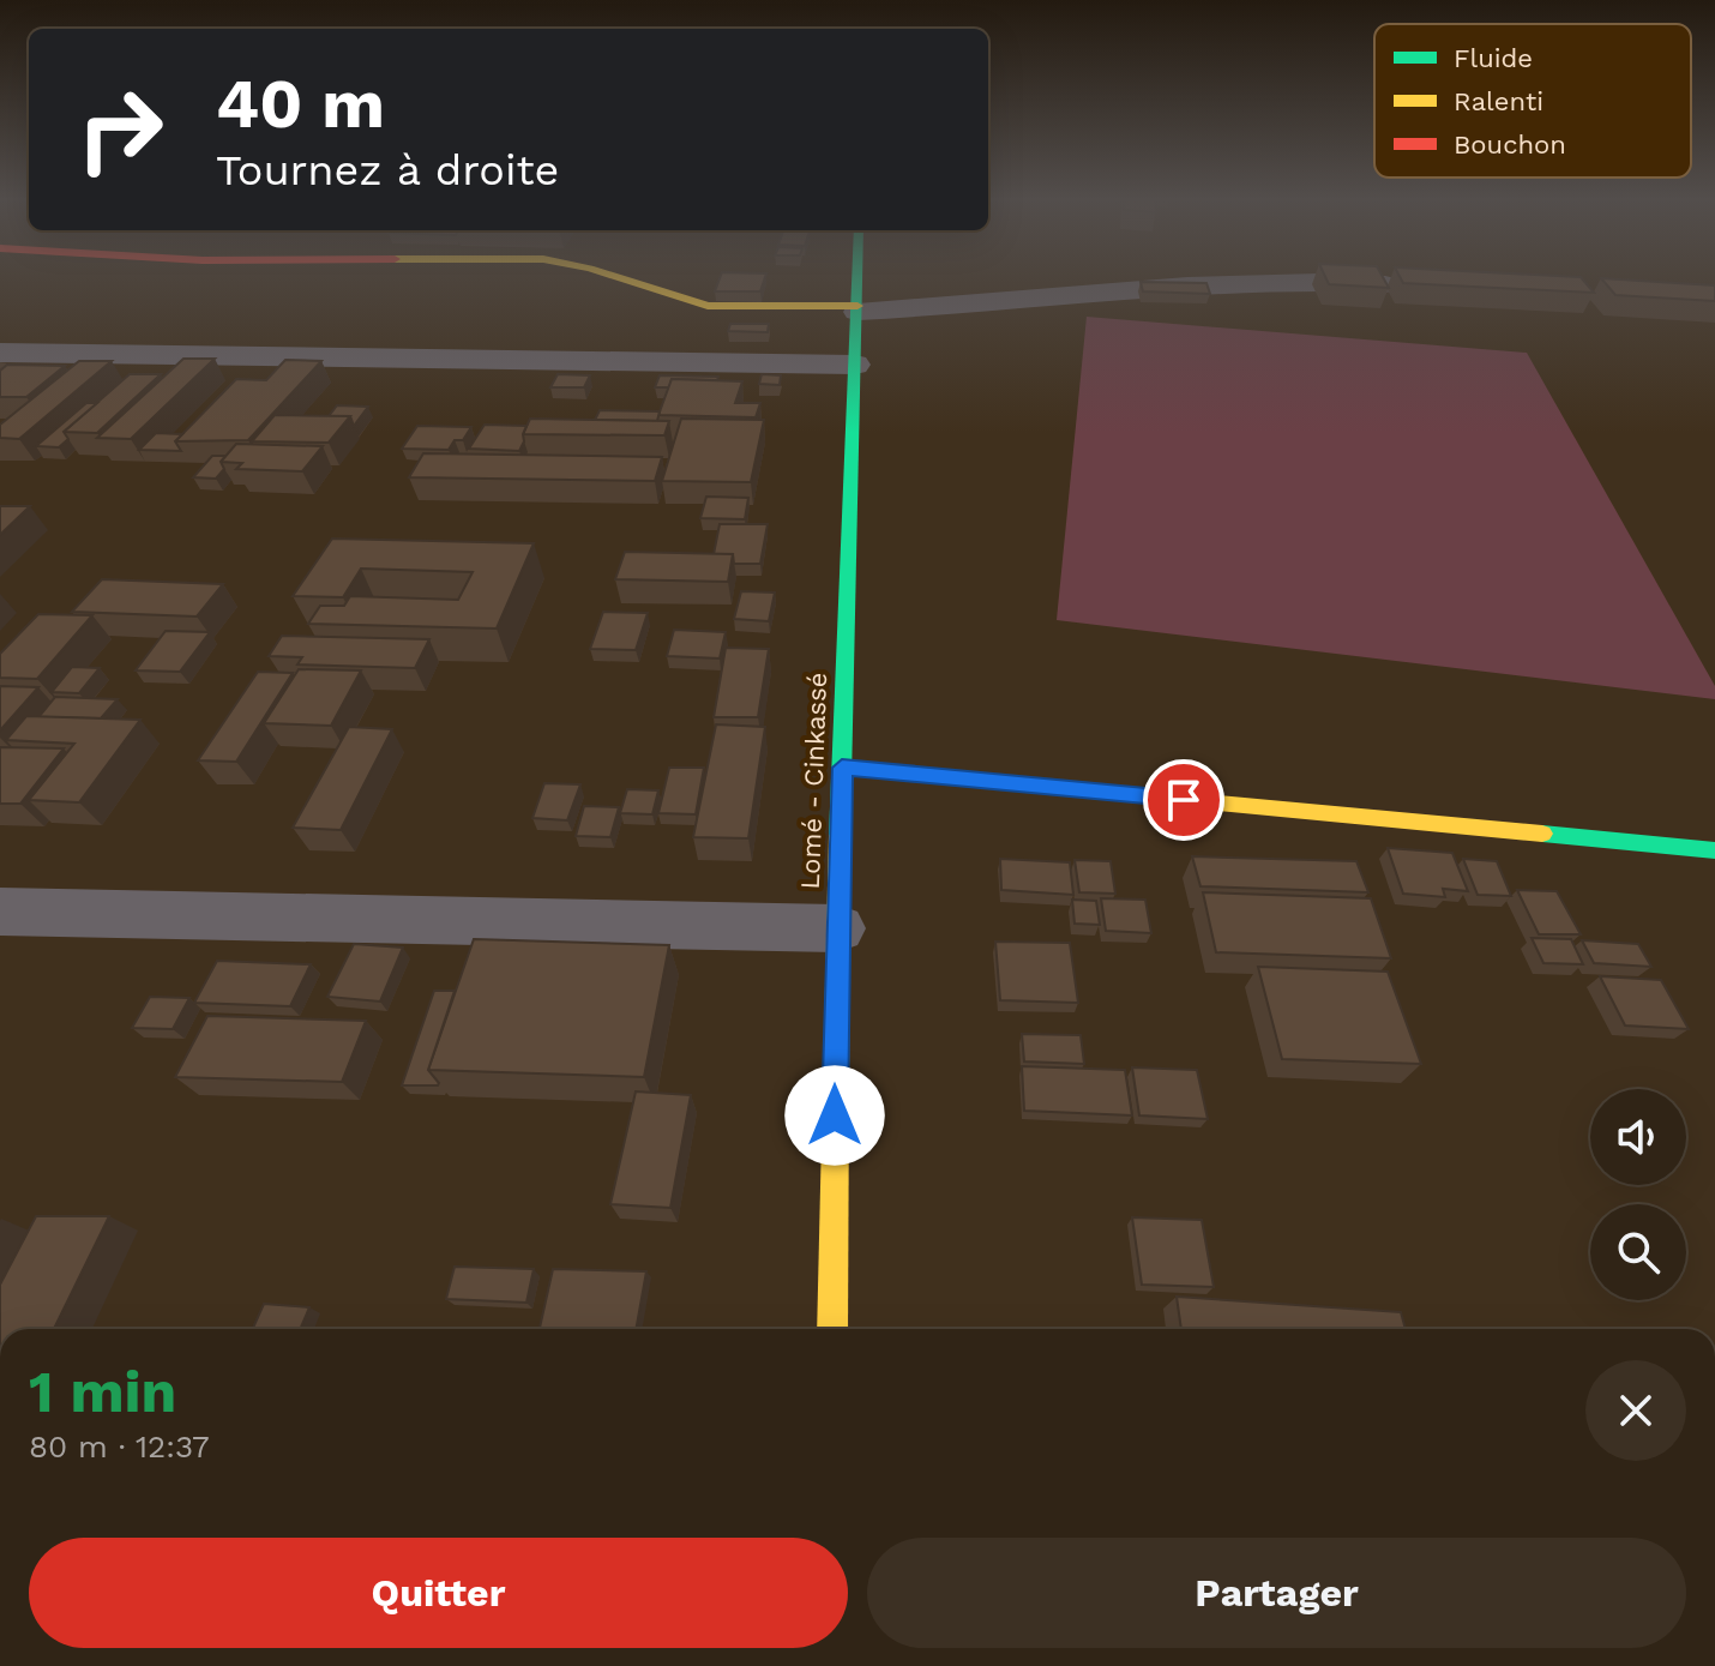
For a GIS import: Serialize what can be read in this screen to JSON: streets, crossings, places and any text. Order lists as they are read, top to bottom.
{
  "streets": {
    "main road": ["Lomé - Cinkassé"]
  },
  "legend": ["Fluide", "Ralenti", "Bouchon"],
  "page": {
    "turn": ["40 m", "Tournez à droite"],
    "heading": ["1 min", "80 m · 12:37"],
    "buttons": ["Quitter", "Partager"]
  }
}
